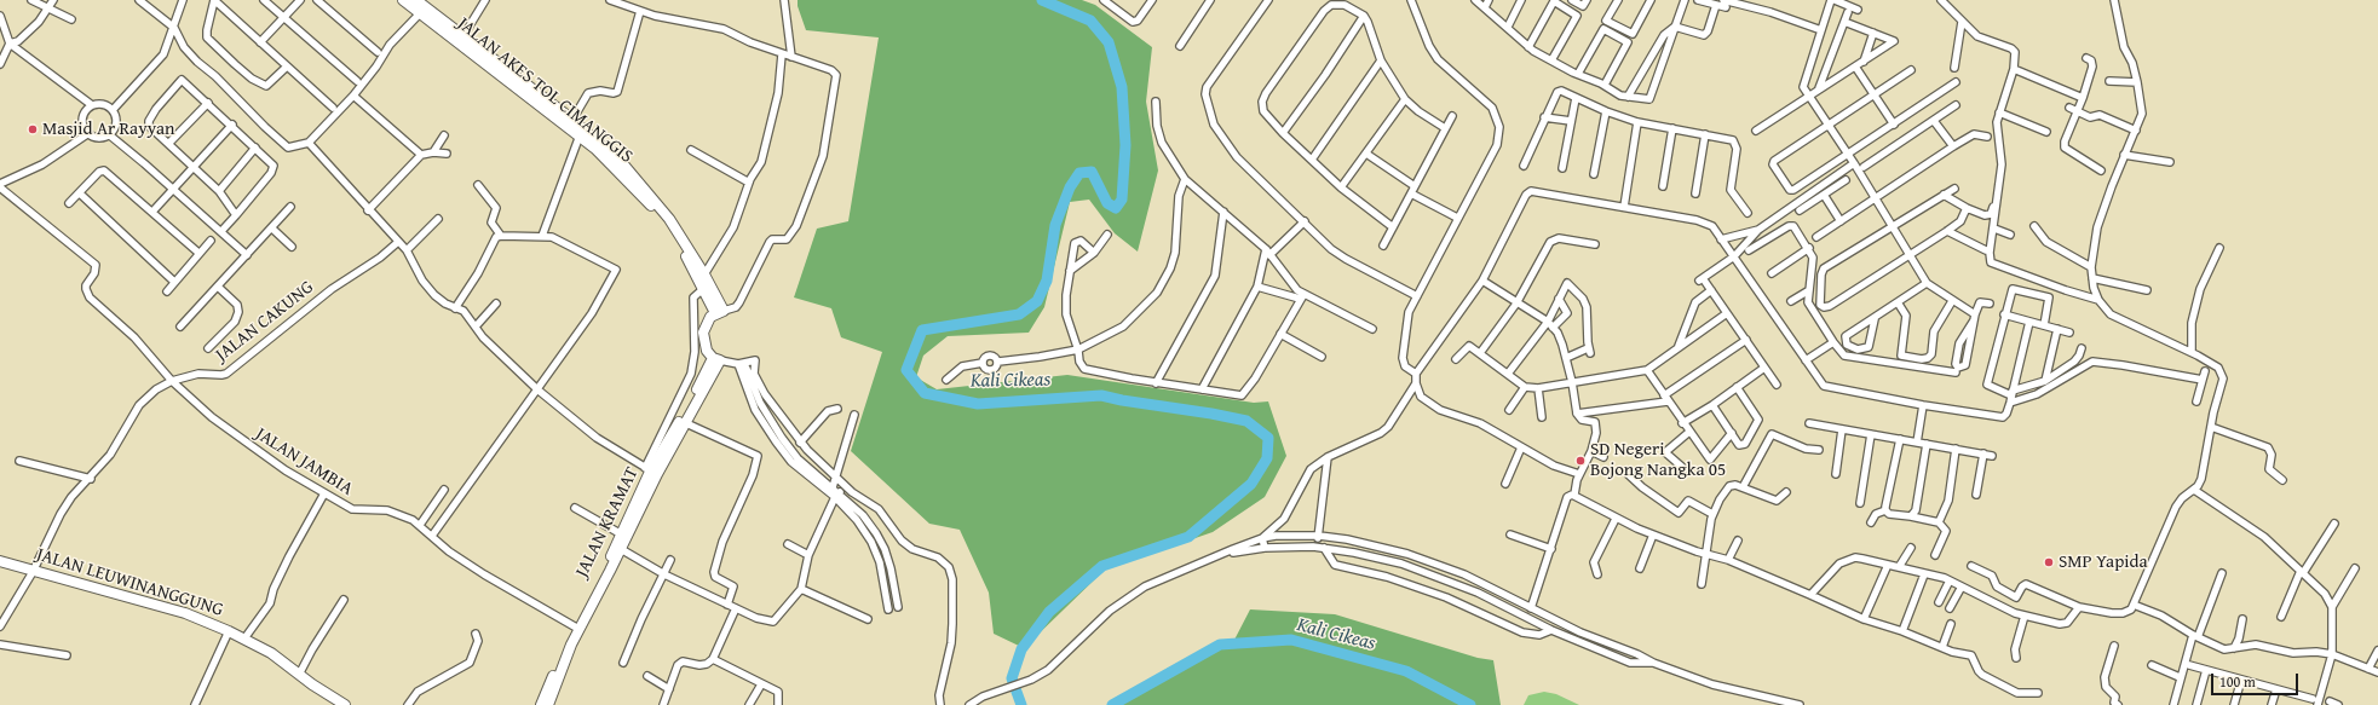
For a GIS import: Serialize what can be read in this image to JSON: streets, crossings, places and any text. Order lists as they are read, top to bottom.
{
  "streets": {
    "main road": ["JALAN AKES TOL CIMANGGIS", "JALAN KRAMAT", "JALAN LEUWINANGGUNG"],
    "street": ["JALAN CAKUNG", "JALAN JAMBIA"]
  },
  "crossings": [
    ["JALAN CAKUNG", "JALAN JAMBIA"],
    ["JALAN CAKUNG", "JALAN LEUWINANGGUNG"],
    ["JALAN JAMBIA", "JALAN KRAMAT"]
  ],
  "water": ["Kali Cikeas"],
  "places": ["Masjid Ar Rayyan", "SD Negeri Bojong Nangka 05", "SMP Yapida"],
  "scale_bar": "100 m"
}
